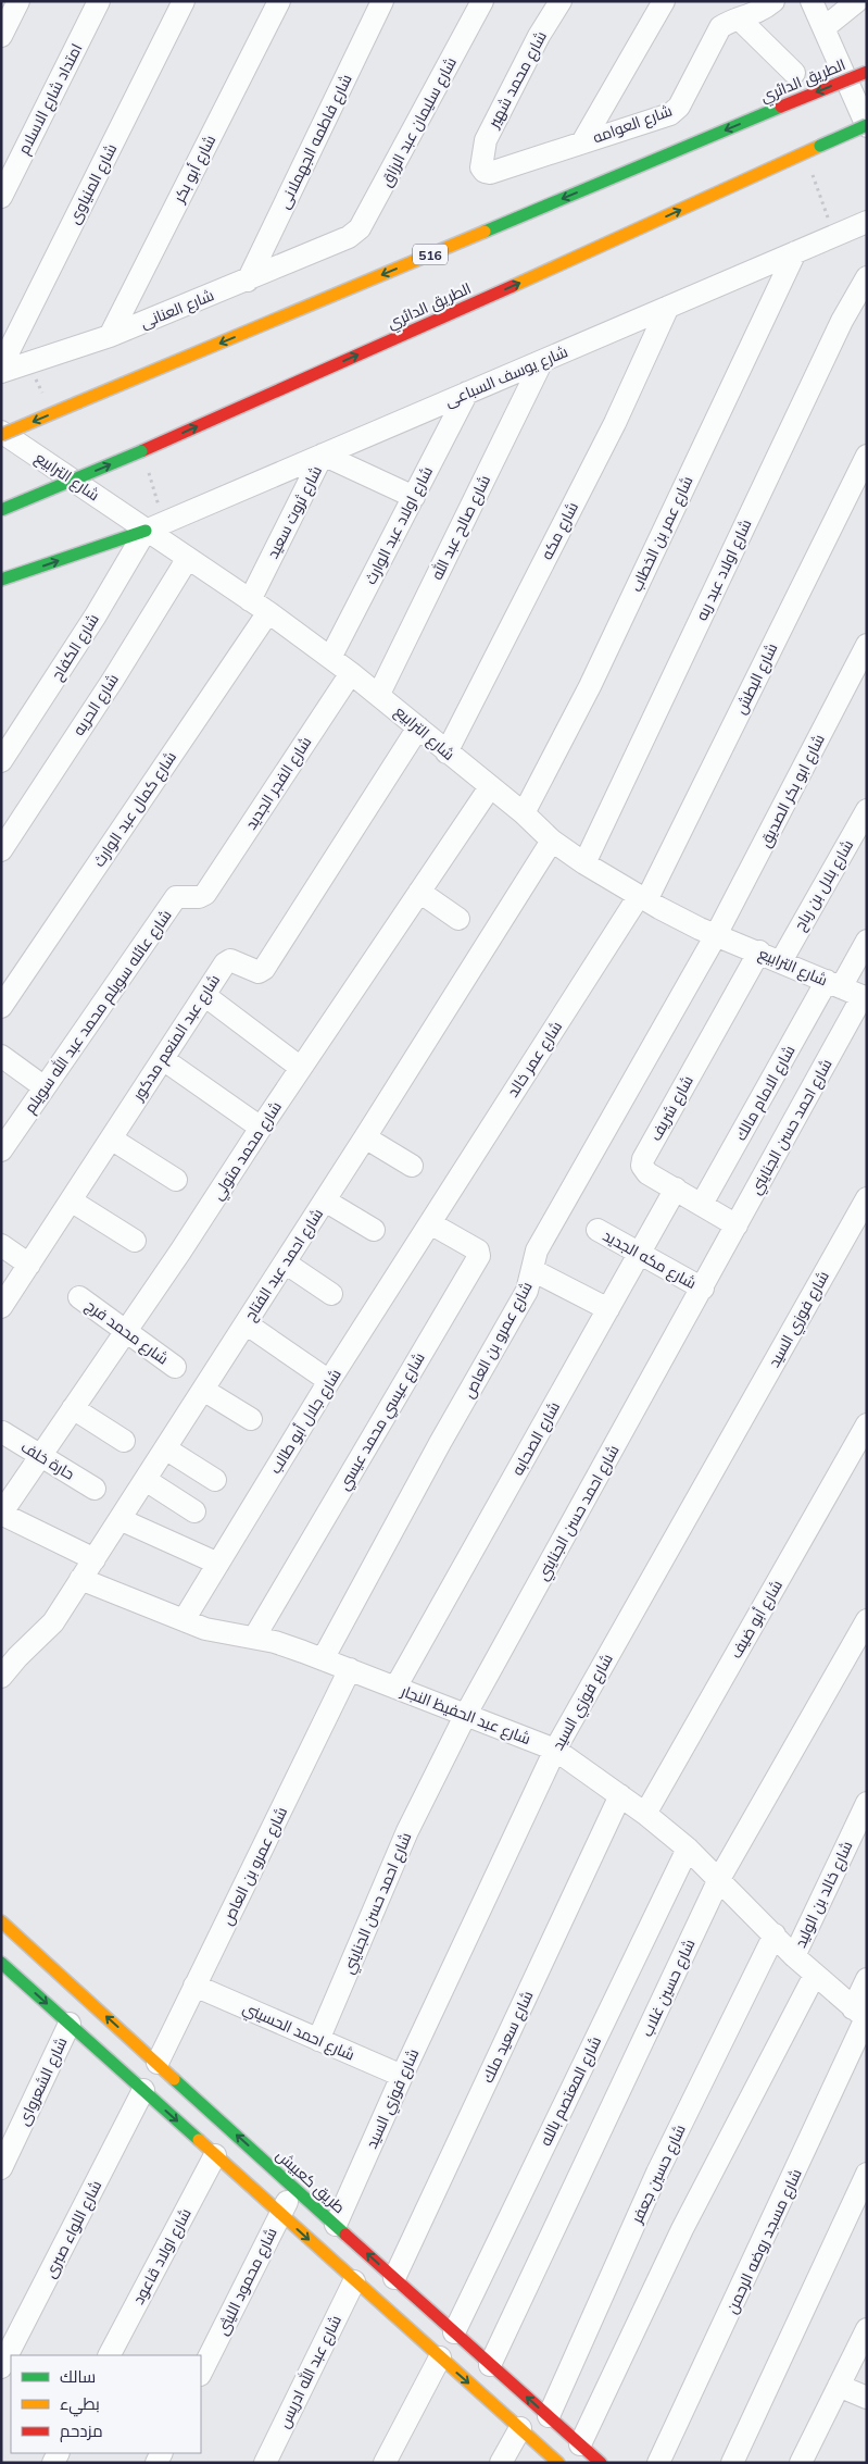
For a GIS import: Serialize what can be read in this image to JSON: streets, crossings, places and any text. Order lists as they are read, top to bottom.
{
  "streets": {
    "main road": ["الطريق الدائري", "516", "طريق كعبيش"],
    "street": [
      "شارع محمد شهير",
      "امتداد شارع الاسلام",
      "شارع سليمان عبد الرزاق",
      "شارع العوامه",
      "شارع فاطمه الجهملانى",
      "شارع أبو بكر",
      "شارع المنياوى",
      "شارع العنانى",
      "شارع يوسف السباعى",
      "شارع الترابيع",
      "شارع ثروت سعيد",
      "شارع اولاد عبد الوارث",
      "شارع صالح عبد الله",
      "شارع مكه",
      "شارع عمر بن الخطاب",
      "شارع اولاد عبد ربه",
      "شارع الكفاح",
      "شارع البطش",
      "شارع الحريه",
      "شارع الفجر الجديد",
      "شارع ابو بكر الصديق",
      "شارع كمال عبد الوارث",
      "شارع بلال بن رباح",
      "شارع عائله سويلم محمد عبد الله سويلم",
      "شارع عبد المنعم مدكور",
      "شارع عمر خالد",
      "شارع الامام مالك",
      "شارع شريف",
      "شارع احمد حسن الجنايني",
      "شارع محمد متولي",
      "شارع مكه الجديد",
      "شارع احمد عبد الفتاح",
      "شارع فوزي السيد",
      "شارع محمد فرج",
      "شارع عمرو بن العاص",
      "شارع جلال أبو طالب",
      "شارع عيسي محمد عيسي",
      "شارع الصحابه",
      "حارة خلف",
      "شارع أبو ضيف",
      "شارع عبد الحفيظ النجار",
      "شارع خالد بن الوليد",
      "شارع حسين غلاب",
      "شارع احمد الحسيني",
      "شارع سعيد ملك",
      "شارع الشعرواى",
      "شارع المعتصم بالله",
      "شارع حسين جعفر",
      "شارع اللواء صبرى",
      "شارع مسجد روضه الرحمن",
      "شارع اولاد قاعود",
      "شارع محمود الليثى",
      "شارع عبد الله ادريس"
    ]
  },
  "crossings": [
    ["شارع محمد شهير", "شارع العوامه"],
    ["الطريق الدائري", "شارع الترابيع"],
    ["شارع سليمان عبد الرزاق", "شارع العنانى"],
    ["شارع فاطمه الجهملانى", "شارع العنانى"],
    ["شارع أبو بكر", "شارع العنانى"],
    ["شارع يوسف السباعى", "شارع الترابيع"],
    ["شارع يوسف السباعى", "شارع ثروت سعيد"],
    ["شارع يوسف السباعى", "شارع اولاد عبد الوارث"],
    ["شارع يوسف السباعى", "شارع صالح عبد الله"],
    ["شارع يوسف السباعى", "شارع مكه"],
    ["شارع يوسف السباعى", "شارع عمر بن الخطاب"],
    ["شارع يوسف السباعى", "شارع الكفاح"],
    ["شارع الترابيع", "شارع ثروت سعيد"],
    ["شارع الترابيع", "شارع اولاد عبد الوارث"],
    ["شارع الترابيع", "شارع صالح عبد الله"],
    ["شارع الترابيع", "شارع مكه"],
    ["شارع الترابيع", "شارع عمر بن الخطاب"],
    ["شارع الترابيع", "شارع اولاد عبد ربه"],
    ["شارع الترابيع", "شارع الكفاح"],
    ["شارع الترابيع", "شارع البطش"],
    ["شارع الترابيع", "شارع الحريه"],
    ["شارع الترابيع", "شارع الفجر الجديد"],
    ["شارع الترابيع", "شارع ابو بكر الصديق"],
    ["شارع الترابيع", "شارع كمال عبد الوارث"],
    ["شارع الترابيع", "شارع بلال بن رباح"],
    ["شارع الترابيع", "شارع عبد المنعم مدكور"],
    ["شارع الترابيع", "شارع عمر خالد"],
    ["شارع الترابيع", "شارع الامام مالك"],
    ["شارع الترابيع", "شارع شريف"],
    ["شارع الترابيع", "شارع احمد حسن الجنايني"],
    ["شارع الترابيع", "شارع محمد متولي"],
    ["شارع الترابيع", "شارع احمد عبد الفتاح"],
    ["شارع الترابيع", "شارع عمرو بن العاص"],
    ["شارع ثروت سعيد", "شارع اولاد عبد الوارث"],
    ["شارع البطش", "شارع عمر خالد"],
    ["شارع الفجر الجديد", "شارع عائله سويلم محمد عبد الله سويلم"],
    ["شارع ابو بكر الصديق", "شارع عمرو بن العاص"],
    ["شارع عمر خالد", "شارع جلال أبو طالب"],
    ["شارع عمر خالد", "شارع عيسي محمد عيسي"],
    ["شارع الامام مالك", "شارع شريف"],
    ["شارع شريف", "شارع احمد حسن الجنايني"],
    ["شارع شريف", "شارع الصحابه"],
    ["شارع احمد حسن الجنايني", "شارع مكه الجديد"],
    ["شارع احمد حسن الجنايني", "شارع عبد الحفيظ النجار"],
    ["شارع احمد حسن الجنايني", "شارع احمد الحسيني"],
    ["شارع محمد متولي", "شارع محمد فرج"],
    ["شارع محمد متولي", "حارة خلف"],
    ["شارع مكه الجديد", "شارع الصحابه"],
    ["شارع احمد عبد الفتاح", "شارع عبد الحفيظ النجار"],
    ["شارع فوزي السيد", "شارع عبد الحفيظ النجار"],
    ["شارع فوزي السيد", "شارع احمد الحسيني"],
    ["شارع فوزي السيد", "طريق كعبيش"],
    ["شارع عمرو بن العاص", "شارع عبد الحفيظ النجار"],
    ["شارع عمرو بن العاص", "شارع احمد الحسيني"],
    ["شارع عمرو بن العاص", "طريق كعبيش"],
    ["شارع جلال أبو طالب", "شارع عيسي محمد عيسي"],
    ["شارع جلال أبو طالب", "شارع عبد الحفيظ النجار"],
    ["شارع عيسي محمد عيسي", "شارع عبد الحفيظ النجار"],
    ["شارع الصحابه", "شارع عبد الحفيظ النجار"],
    ["شارع أبو ضيف", "شارع عبد الحفيظ النجار"],
    ["شارع عبد الحفيظ النجار", "شارع خالد بن الوليد"],
    ["شارع عبد الحفيظ النجار", "شارع حسين غلاب"],
    ["شارع عبد الحفيظ النجار", "شارع سعيد ملك"],
    ["شارع عبد الحفيظ النجار", "شارع المعتصم بالله"],
    ["شارع عبد الحفيظ النجار", "شارع حسين جعفر"],
    ["شارع عبد الحفيظ النجار", "شارع مسجد روضه الرحمن"],
    ["شارع حسين غلاب", "طريق كعبيش"],
    ["شارع سعيد ملك", "طريق كعبيش"],
    ["شارع المعتصم بالله", "طريق كعبيش"],
    ["شارع حسين جعفر", "طريق كعبيش"],
    ["طريق كعبيش", "شارع محمود الليثى"]
  ],
  "legend": ["سالك", "بطيء", "مزدحم"]
}
